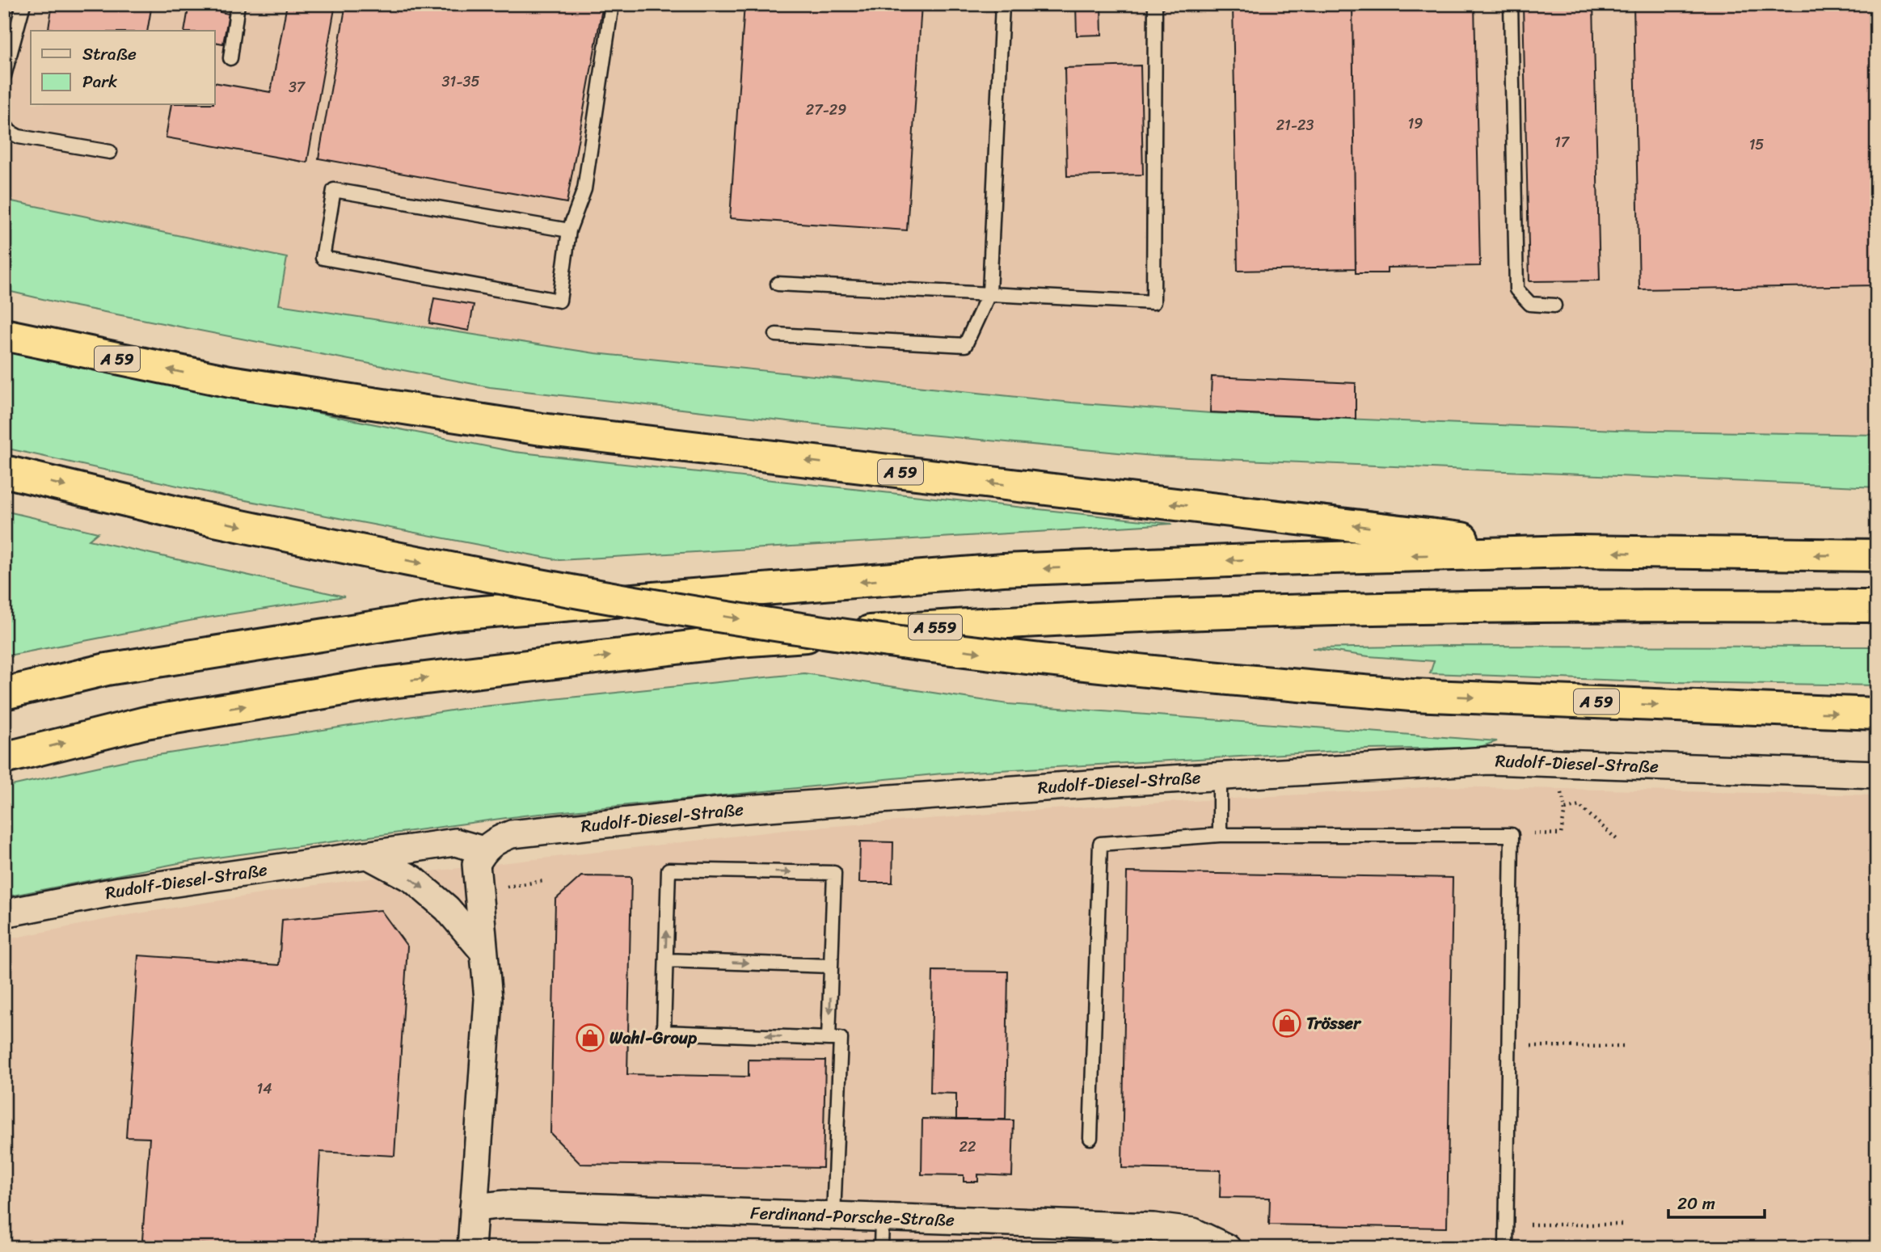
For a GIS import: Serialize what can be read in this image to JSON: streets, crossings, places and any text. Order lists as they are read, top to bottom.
{
  "streets": {
    "highway": ["A 59", "A 559"],
    "street": ["Rudolf-Diesel-Straße", "Ferdinand-Porsche-Straße"]
  },
  "places": {
    "shop": ["Trösser", "Wahl-Group"]
  },
  "house_numbers": [
    "31-35",
    "37",
    "27-29",
    "19",
    "21-23",
    "17",
    "15",
    "14",
    "22"
  ],
  "legend": ["Straße", "Park"],
  "scale_bar": "20 m"
}
